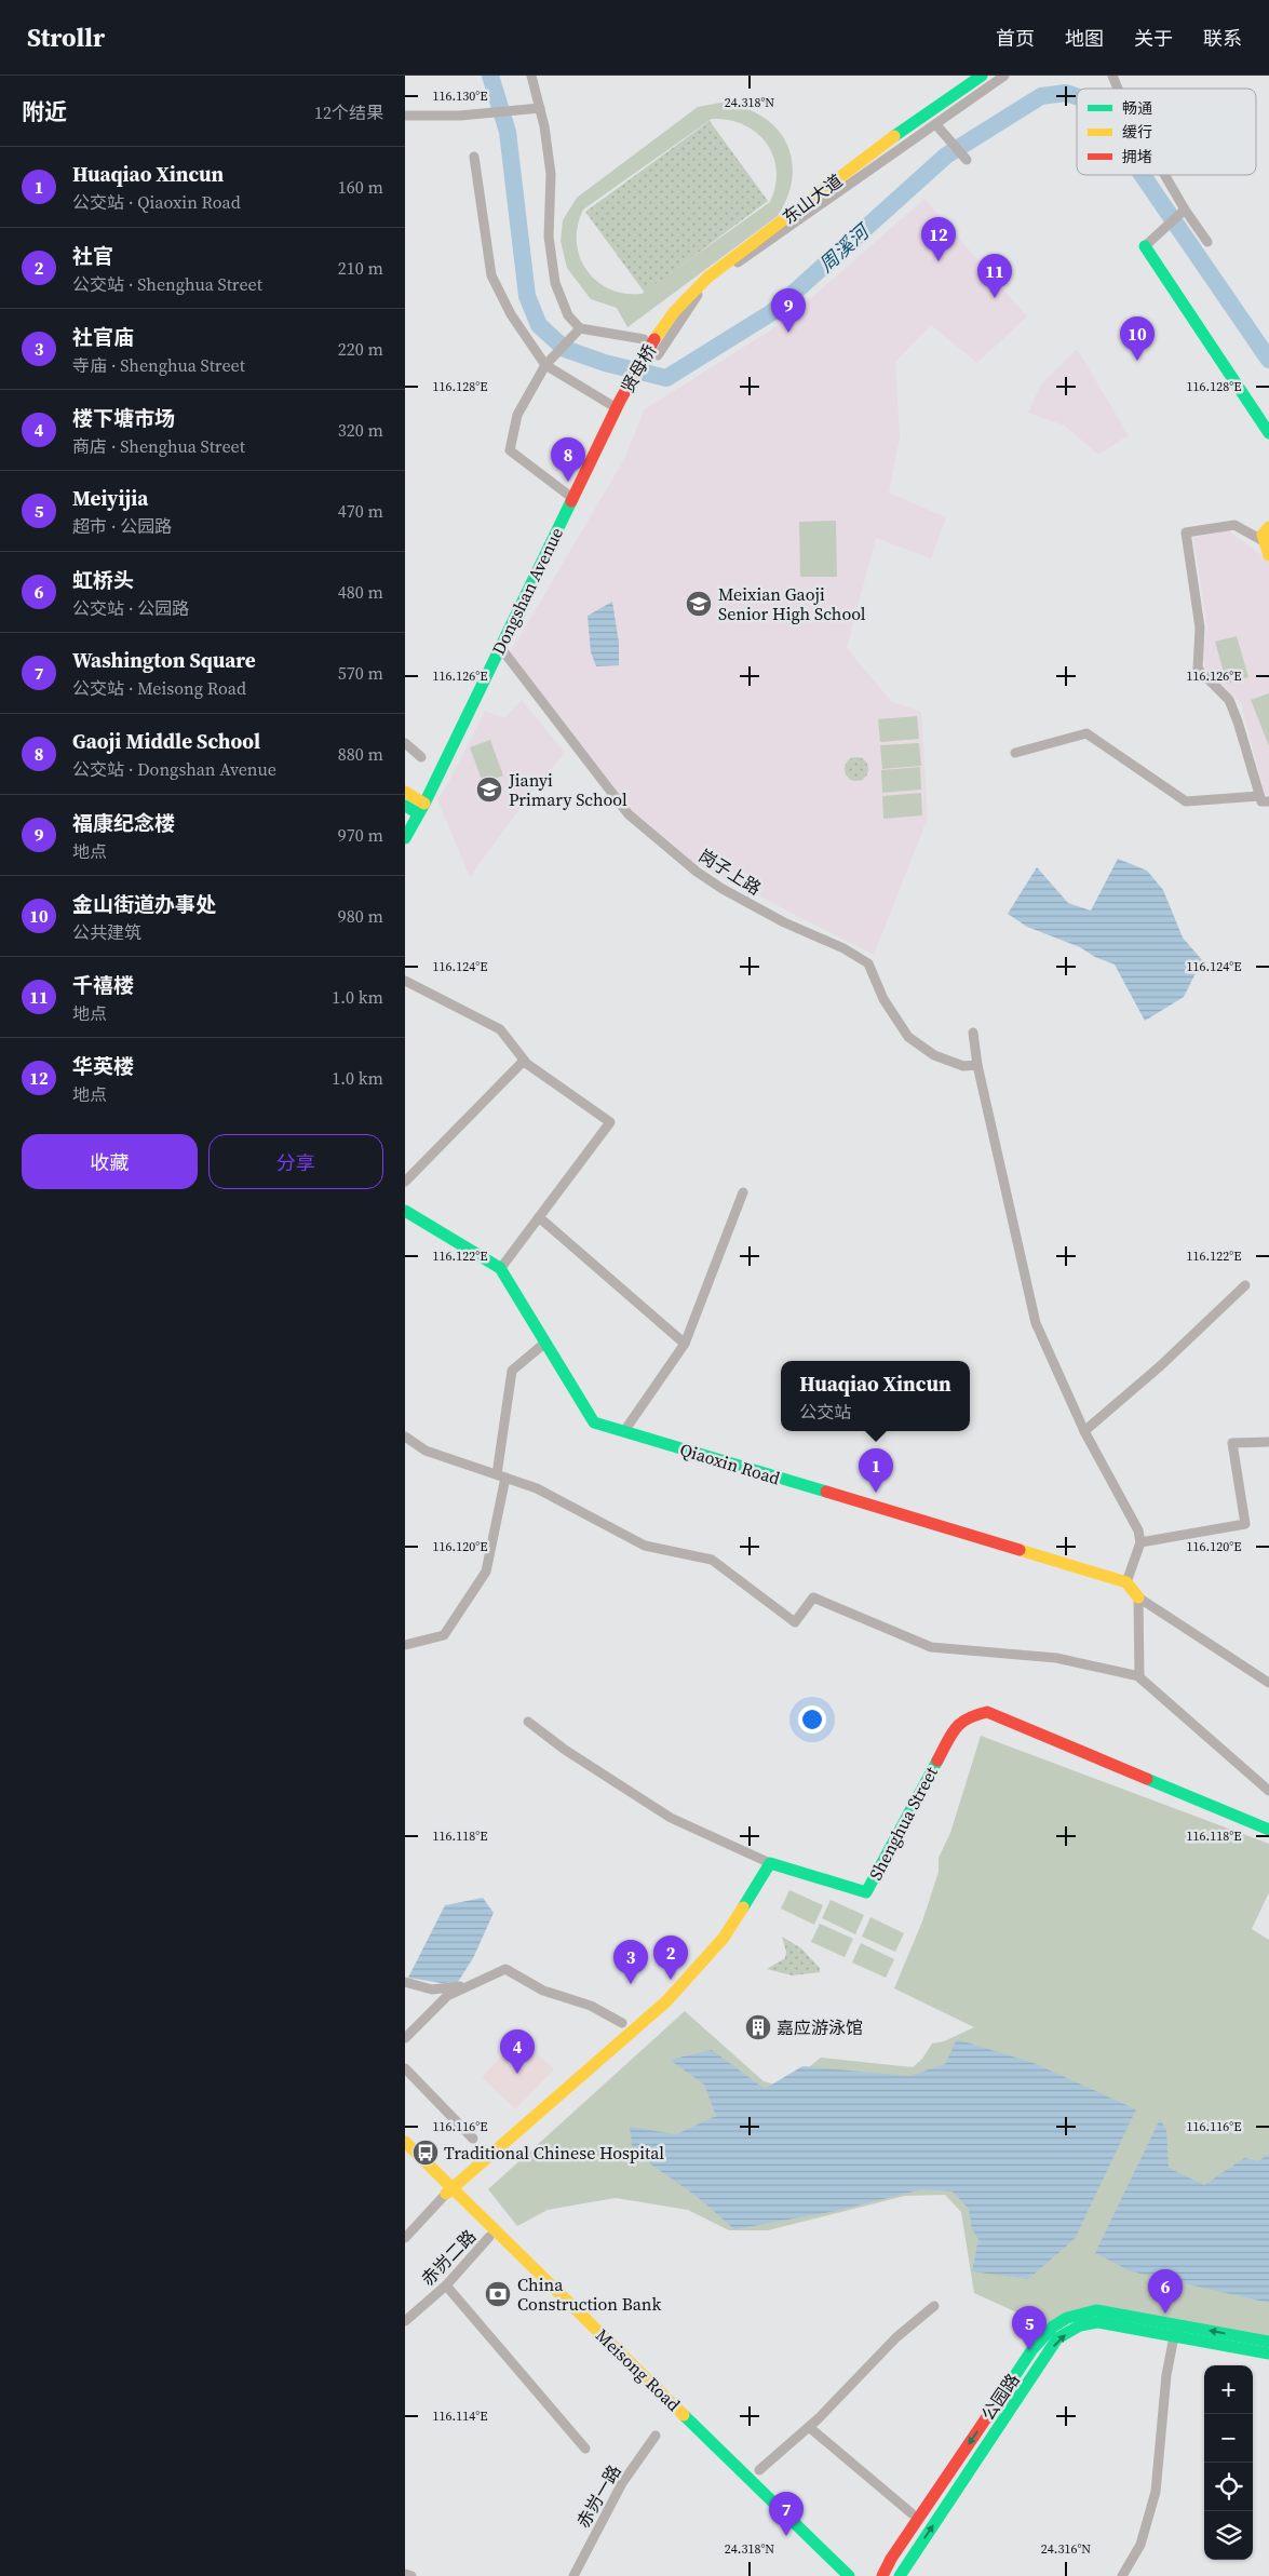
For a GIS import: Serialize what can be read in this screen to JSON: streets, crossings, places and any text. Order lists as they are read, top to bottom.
{
  "streets": {
    "main road": [
      "东山大道",
      "贤母桥",
      "Dongshan Avenue",
      "Qiaoxin Road",
      "Shenghua Street",
      "Meisong Road",
      "公园路"
    ],
    "street": ["岗子上路", "赤岃二路", "赤岃一路"]
  },
  "crossings": [
    ["东山大道", "贤母桥"],
    ["贤母桥", "Dongshan Avenue"],
    ["Dongshan Avenue", "岗子上路"],
    ["赤岃二路", "Meisong Road"]
  ],
  "water": ["周溪河"],
  "places": {
    "school or university": ["Meixian Gaoji Senior High School", "Jianyi Primary School"],
    "building": ["嘉应游泳馆"],
    "bus stop": ["Traditional Chinese Hospital"],
    "bank": ["China Construction Bank"]
  },
  "legend": ["畅通", "缓行", "拥堵"],
  "page": {
    "header": "Strollr",
    "nav": [
      "首页",
      "地图",
      "关于",
      "联系"
    ],
    "heading": ["附近", "12个结果"],
    "list": [
      {
        "mark": "1",
        "name": "Huaqiao Xincun",
        "note": "公交站 · Qiaoxin Road",
        "value": "160 m"
      },
      {
        "mark": "2",
        "name": "社官",
        "note": "公交站 · Shenghua Street",
        "value": "210 m"
      },
      {
        "mark": "3",
        "name": "社官庙",
        "note": "寺庙 · Shenghua Street",
        "value": "220 m"
      },
      {
        "mark": "4",
        "name": "楼下塘市场",
        "note": "商店 · Shenghua Street",
        "value": "320 m"
      },
      {
        "mark": "5",
        "name": "Meiyijia",
        "note": "超市 · 公园路",
        "value": "470 m"
      },
      {
        "mark": "6",
        "name": "虹桥头",
        "note": "公交站 · 公园路",
        "value": "480 m"
      },
      {
        "mark": "7",
        "name": "Washington Square",
        "note": "公交站 · Meisong Road",
        "value": "570 m"
      },
      {
        "mark": "8",
        "name": "Gaoji Middle School",
        "note": "公交站 · Dongshan Avenue",
        "value": "880 m"
      },
      {
        "mark": "9",
        "name": "福康纪念楼",
        "note": "地点",
        "value": "970 m"
      },
      {
        "mark": "10",
        "name": "金山街道办事处",
        "note": "公共建筑",
        "value": "980 m"
      },
      {
        "mark": "11",
        "name": "千禧楼",
        "note": "地点",
        "value": "1.0 km"
      },
      {
        "mark": "12",
        "name": "华英楼",
        "note": "地点",
        "value": "1.0 km"
      }
    ],
    "pins": [
      "12",
      "11",
      "9",
      "10",
      "8",
      "1",
      "2",
      "3",
      "4",
      "6",
      "5",
      "7"
    ],
    "buttons": ["收藏", "分享"],
    "popup": ["Huaqiao Xincun", "公交站"],
    "map_buttons": ["+", "−"]
  },
  "coordinates": [
    "116.130°E",
    "24.318°N",
    "116.128°E",
    "116.126°E",
    "116.124°E",
    "116.122°E",
    "116.120°E",
    "116.118°E",
    "116.116°E",
    "116.114°E",
    "24.316°N"
  ]
}
